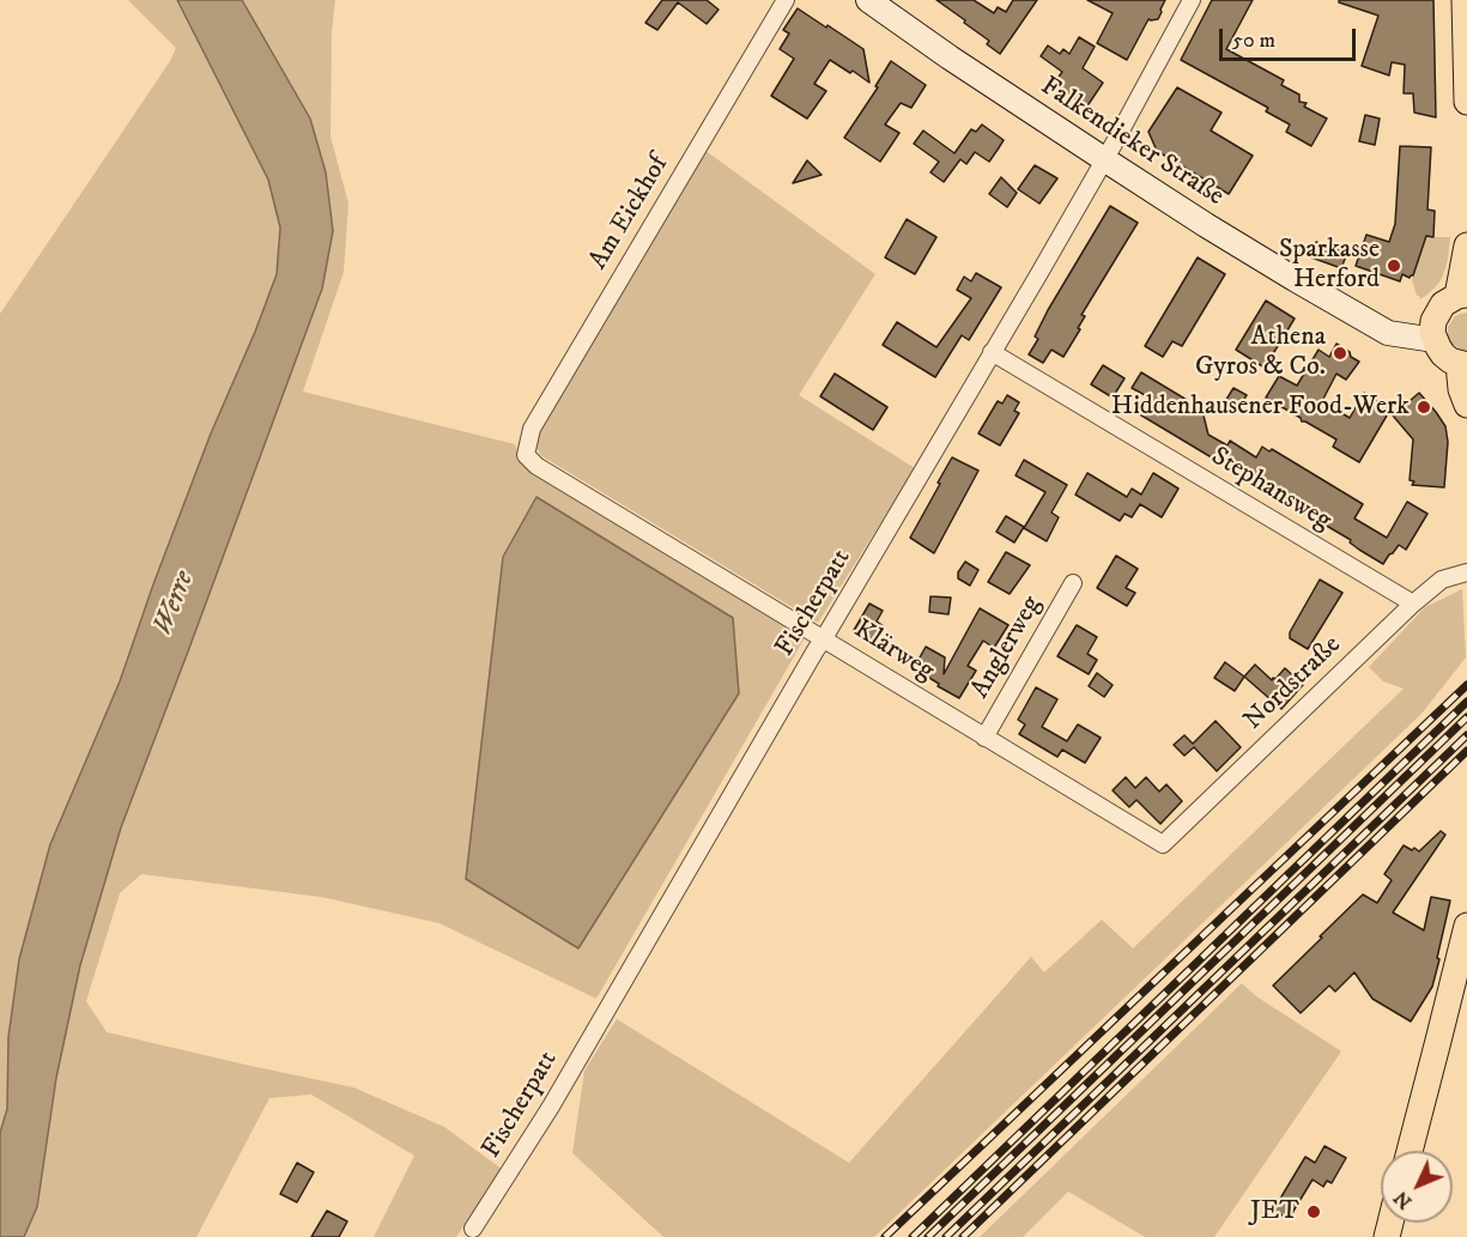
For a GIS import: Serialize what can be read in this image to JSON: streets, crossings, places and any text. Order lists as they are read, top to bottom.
{
  "streets": {
    "street": [
      "Falkendieker Straße",
      "Am Eickhof",
      "Stephansweg",
      "Fischerpatt",
      "Anglerweg",
      "Klärweg",
      "Nordstraße"
    ]
  },
  "crossings": [
    ["Falkendieker Straße", "Fischerpatt"],
    ["Am Eickhof", "Klärweg"],
    ["Stephansweg", "Fischerpatt"],
    ["Stephansweg", "Nordstraße"],
    ["Fischerpatt", "Klärweg"],
    ["Anglerweg", "Klärweg"],
    ["Klärweg", "Nordstraße"]
  ],
  "water": ["Werre"],
  "places": [
    "Sparkasse Herford",
    "Athena Gyros & Co.",
    "Hiddenhausener Food-Werk",
    "JET"
  ],
  "scale_bar": "50 m",
  "north": "bottom left"
}
